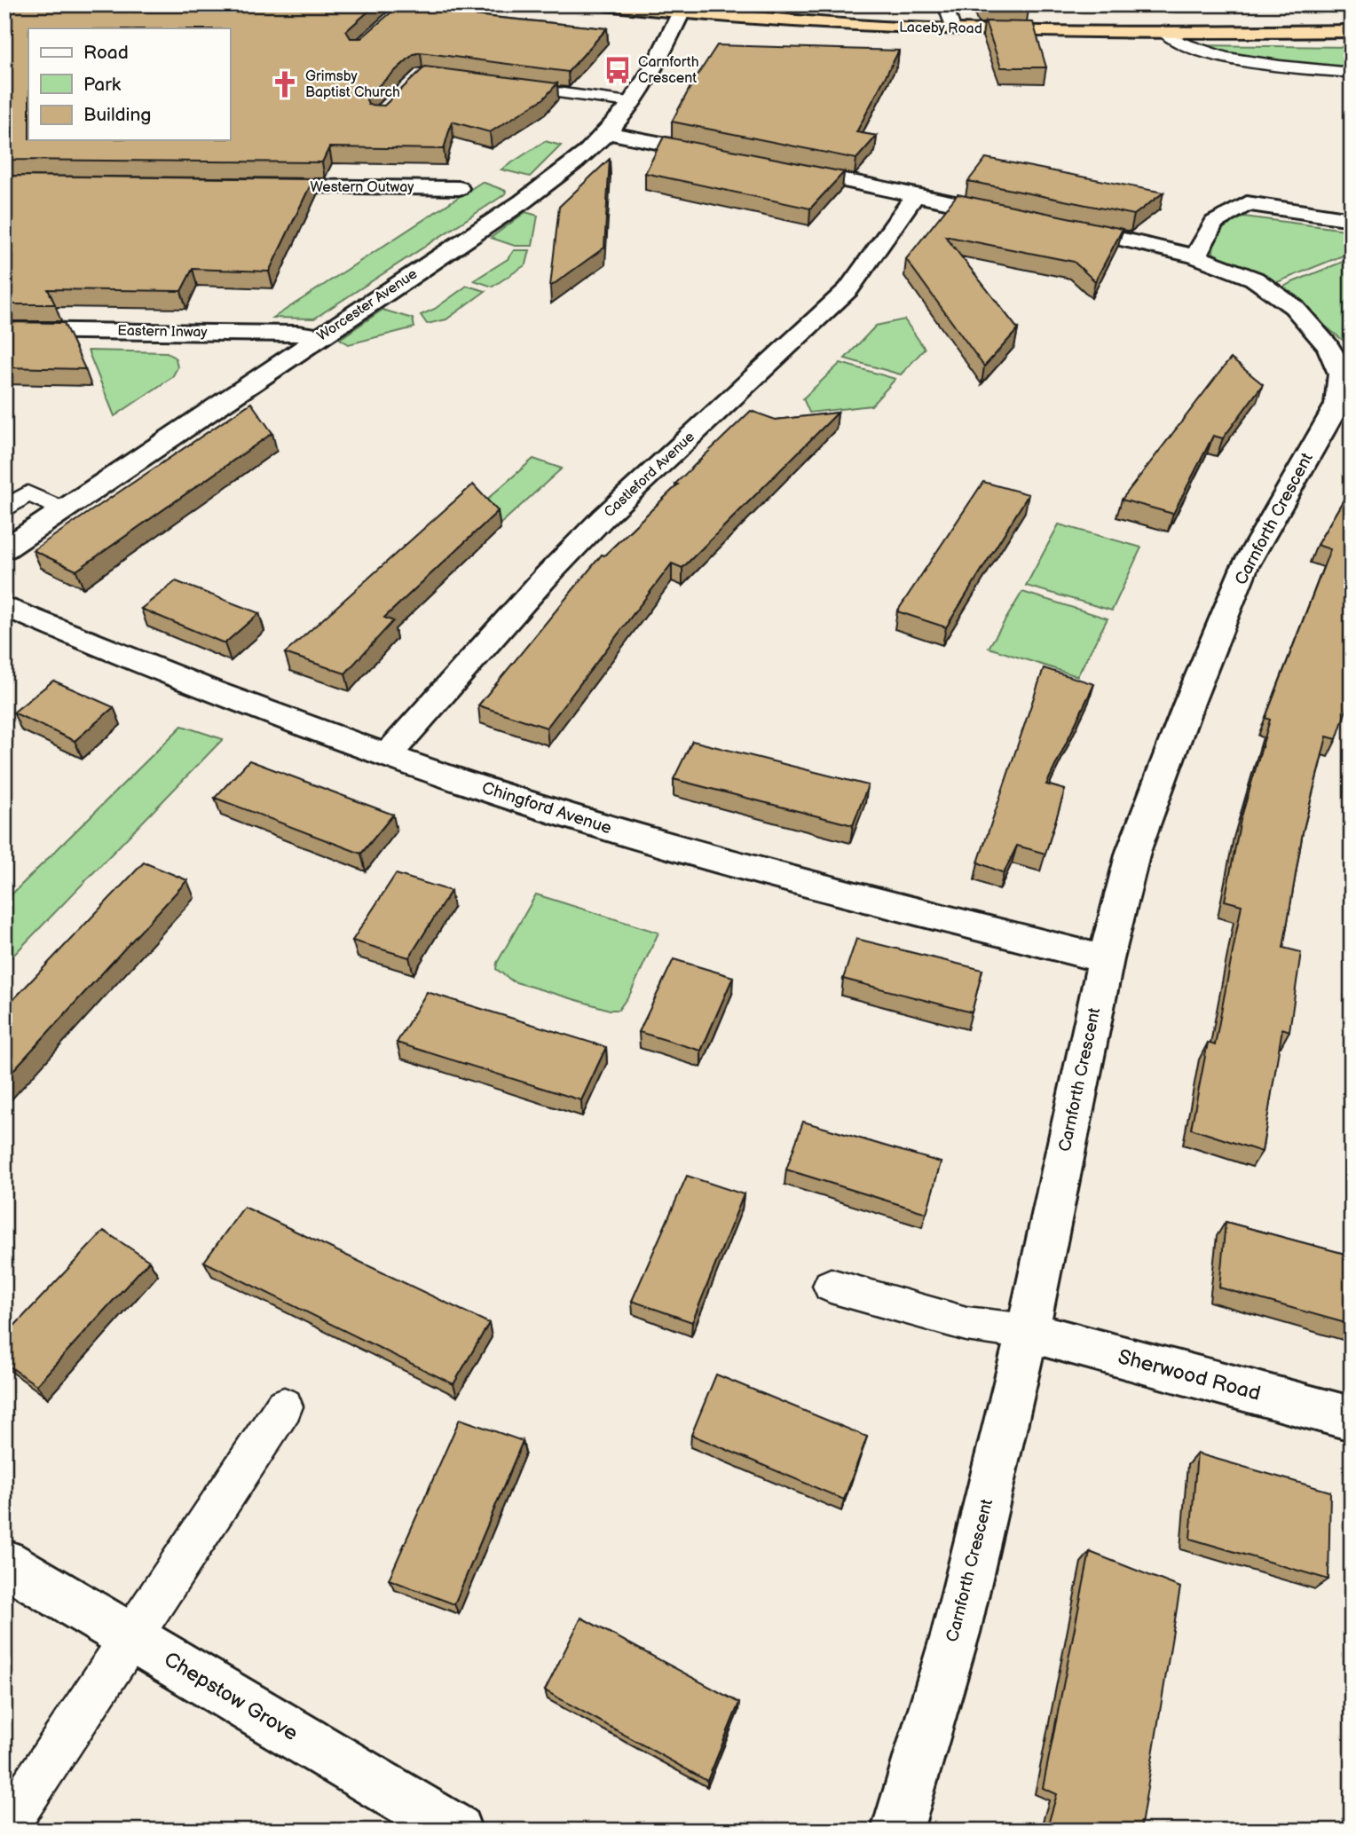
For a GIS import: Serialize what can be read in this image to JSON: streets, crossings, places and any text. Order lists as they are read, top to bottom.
{
  "streets": {
    "highway": ["Laceby Road"],
    "street": [
      "Western Outway",
      "Worcester Avenue",
      "Eastern Inway",
      "Castleford Avenue",
      "Carnforth Crescent",
      "Chingford Avenue",
      "Sherwood Road",
      "Chepstow Grove"
    ]
  },
  "crossings": [
    ["Laceby Road", "Worcester Avenue"],
    ["Worcester Avenue", "Eastern Inway"],
    ["Castleford Avenue", "Carnforth Crescent"],
    ["Castleford Avenue", "Chingford Avenue"],
    ["Carnforth Crescent", "Chingford Avenue"],
    ["Carnforth Crescent", "Sherwood Road"]
  ],
  "places": {
    "bus stop": ["Carnforth Crescent"],
    "church": ["Grimsby Baptist Church"]
  },
  "legend": ["Road", "Park", "Building"]
}
